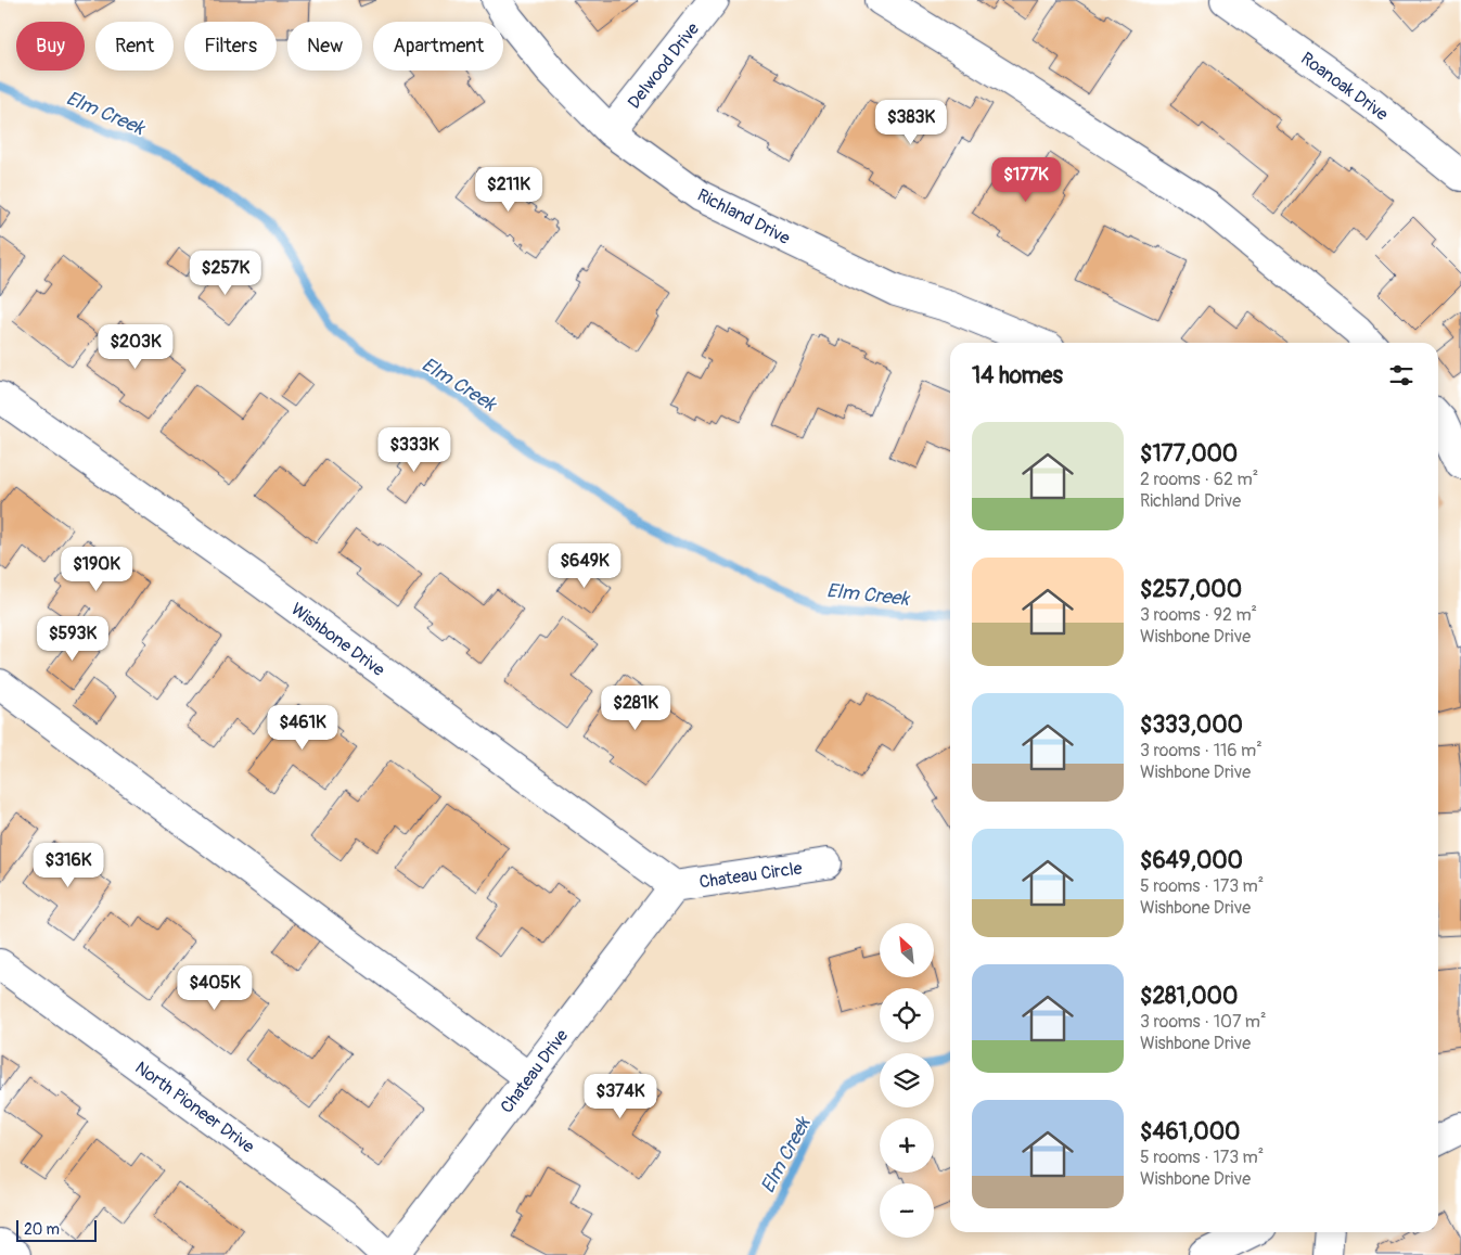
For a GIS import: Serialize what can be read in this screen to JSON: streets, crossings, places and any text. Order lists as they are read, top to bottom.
{
  "streets": {
    "street": [
      "Delwood Drive",
      "Roanoak Drive",
      "Richland Drive",
      "Wishbone Drive",
      "Chateau Circle",
      "Chateau Drive",
      "North Pioneer Drive"
    ]
  },
  "crossings": [
    ["Delwood Drive", "Richland Drive"],
    ["Wishbone Drive", "Chateau Circle"],
    ["Wishbone Drive", "Chateau Drive"],
    ["Chateau Circle", "Chateau Drive"]
  ],
  "water": ["Elm Creek"],
  "scale_bar": "20 m",
  "north": "top left",
  "page": {
    "chip": [
      "Buy",
      "Rent",
      "Filters",
      "New",
      "Apartment"
    ],
    "price": [
      "$383K",
      "$177K",
      "$211K",
      "$257K",
      "$203K",
      "$333K",
      "$649K",
      "$190K",
      "$593K",
      "$281K",
      "$461K",
      "$316K",
      "$405K",
      "$374K"
    ],
    "heading": "14 homes",
    "list": [
      {
        "name": "$177,000",
        "note": "2 rooms · 62 m² · Richland Drive"
      },
      {
        "name": "$257,000",
        "note": "3 rooms · 92 m² · Wishbone Drive"
      },
      {
        "name": "$333,000",
        "note": "3 rooms · 116 m² · Wishbone Drive"
      },
      {
        "name": "$649,000",
        "note": "5 rooms · 173 m² · Wishbone Drive"
      },
      {
        "name": "$281,000",
        "note": "3 rooms · 107 m² · Wishbone Drive"
      },
      {
        "name": "$461,000",
        "note": "5 rooms · 173 m² · Wishbone Drive"
      }
    ],
    "map_buttons": ["+", "−"],
    "scale": "20 m"
  }
}
